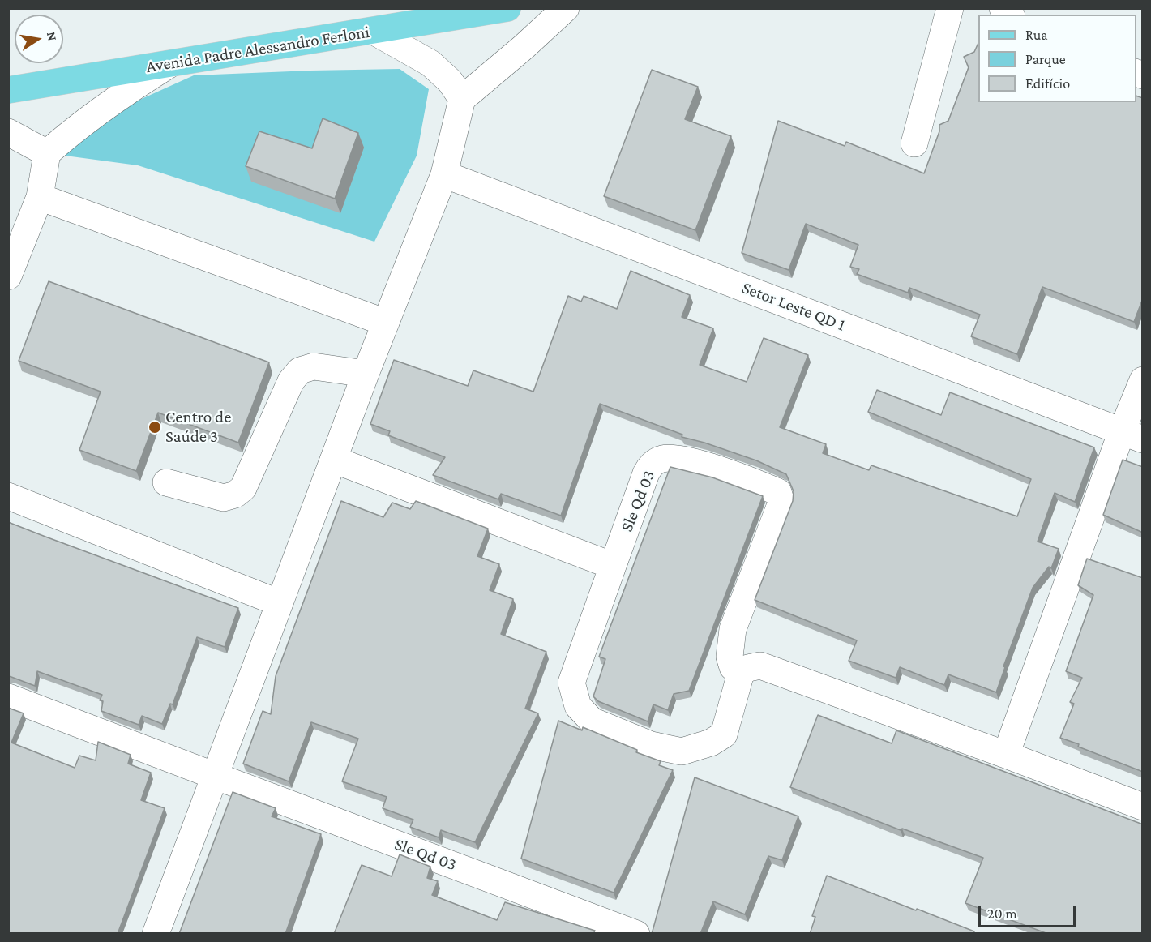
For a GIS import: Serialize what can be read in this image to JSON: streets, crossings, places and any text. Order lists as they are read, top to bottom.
{
  "streets": {
    "main road": ["Avenida Padre Alessandro Ferloni"],
    "street": ["Setor Leste QD 1", "Sle Qd 03"]
  },
  "places": ["Centro de Saúde 3"],
  "legend": ["Rua", "Parque", "Edifício"],
  "scale_bar": "20 m",
  "north": "right"
}
